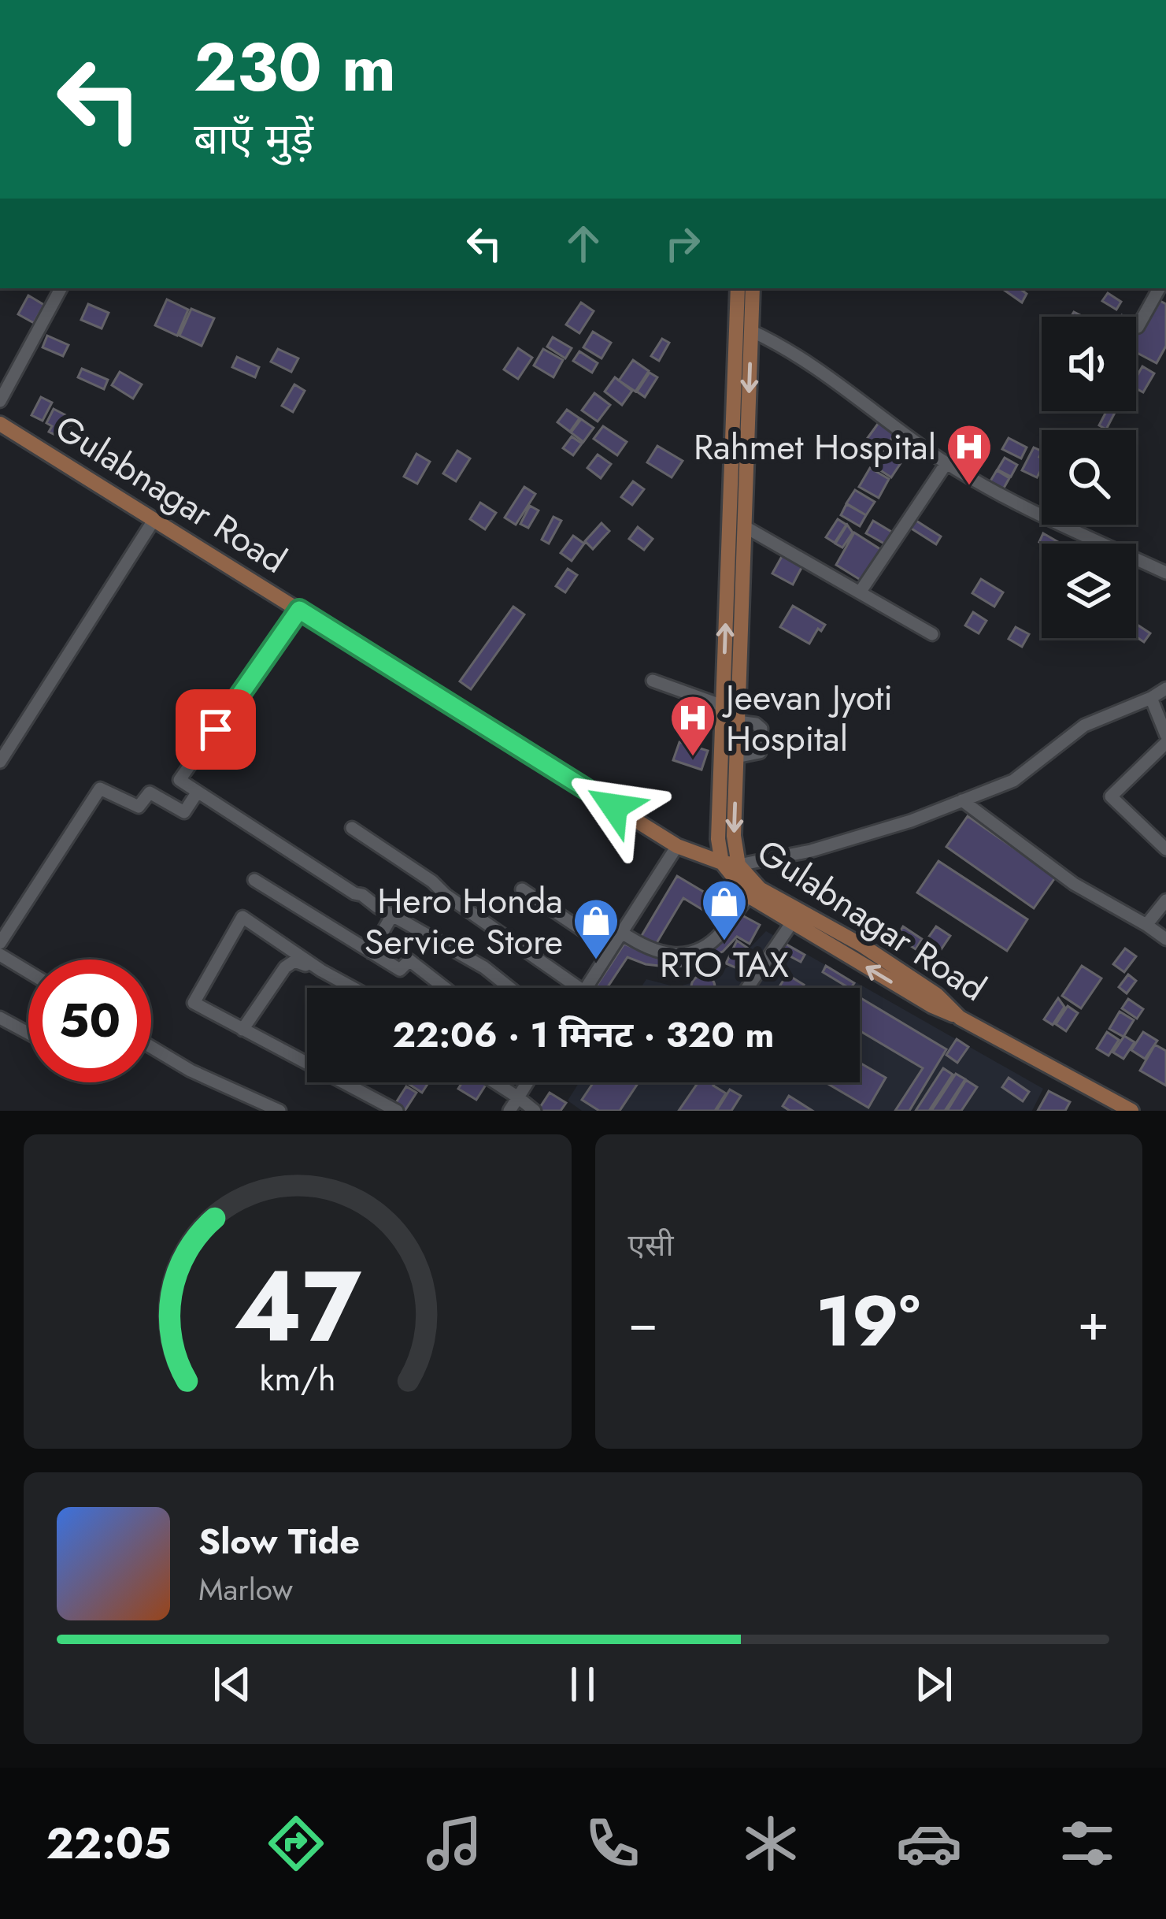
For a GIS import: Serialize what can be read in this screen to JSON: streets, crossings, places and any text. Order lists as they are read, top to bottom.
{
  "streets": {
    "main road": ["Gulabnagar Road"]
  },
  "places": {
    "hospital": ["Rahmet Hospital", "Jeevan Jyoti Hospital"],
    "shop": ["RTO TAX", "Hero Honda Service Store"]
  },
  "page": {
    "turn": ["230 m", "बाएँ मुड़ें"],
    "limit": "50",
    "trip": "22:06 · 1 मिनट · 320 m",
    "tile": "एसी",
    "heat": ["−", "19°", "+"],
    "song": ["Slow Tide", "Marlow"],
    "tabs": "22:05",
    "gauge": ["47", "km/h"]
  }
}
